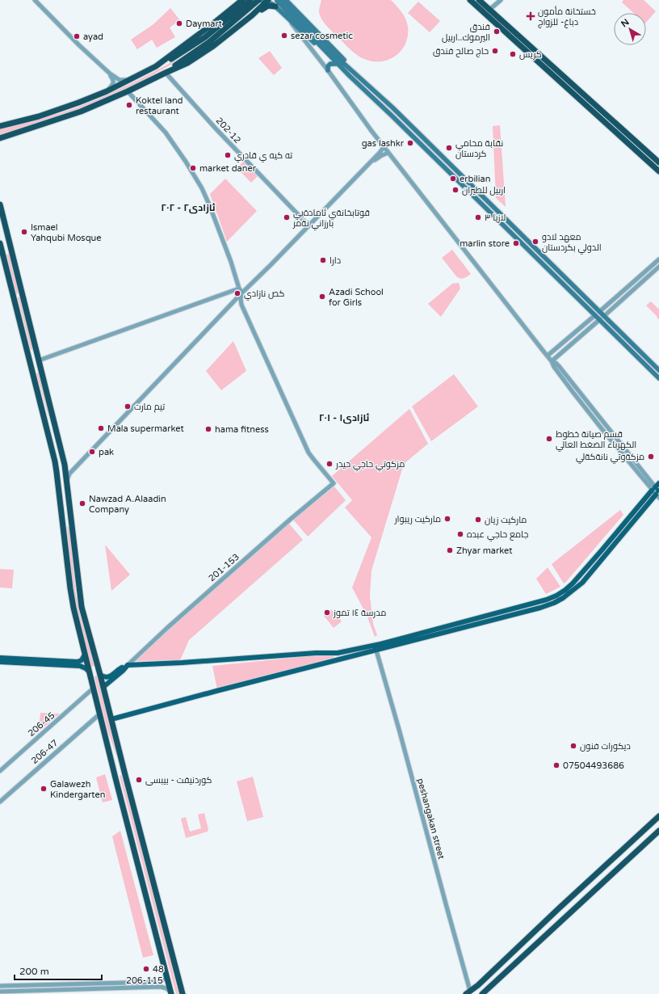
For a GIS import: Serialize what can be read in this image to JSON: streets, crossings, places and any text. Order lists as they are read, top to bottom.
{
  "streets": {
    "main road": ["201-153"],
    "street": [
      "202-12",
      "206-45",
      "206-47",
      "peshangakan street",
      "206-115"
    ]
  },
  "districts": ["ئازادی٢ - ٢٠٢", "ئازادی١ - ٢٠١"],
  "places": {
    "health": ["خستخانة مأمون دباغ- للزواج"],
    "other": [
      "Daymart",
      "فندق اليرموك..اربيل",
      "sezar cosmetic",
      "ayad",
      "حاج صالح فندق",
      "كريس",
      "Koktel land restaurant",
      "gas lashkr",
      "نقابة محامي كردستان",
      "ته كيه ي قادري",
      "market daner",
      "erbilian",
      "اربيل للطيران",
      "قوتابخانةي ئامادةيي بارزاني نةمر",
      "لازیا ٣",
      "Ismael Yahqubi Mosque",
      "معهد لادو الدولي بكردستان",
      "marlin store",
      "دارا",
      "كص نازادي",
      "Azadi School for Girls",
      "تيم مارت",
      "Mala supermarket",
      "hama fitness",
      "قسم صيانة خطوط الكهرباء الضغط العالي",
      "pak",
      "مزكةوتي نانةكةلي",
      "مزكوتي حاجي حيدر",
      "Nawzad A.Alaadin Company",
      "ماركيت ريبوار",
      "ماركيت زيان",
      "جامع حاجي عبده",
      "Zhyar market",
      "مدرسة ١٤ تموز",
      "ديكورات فنون",
      "07504493686",
      "کوردنیفت - بیبسی",
      "Galawezh Kindergarten",
      "48"
    ]
  },
  "scale_bar": "200 m",
  "north": "top left"
}
